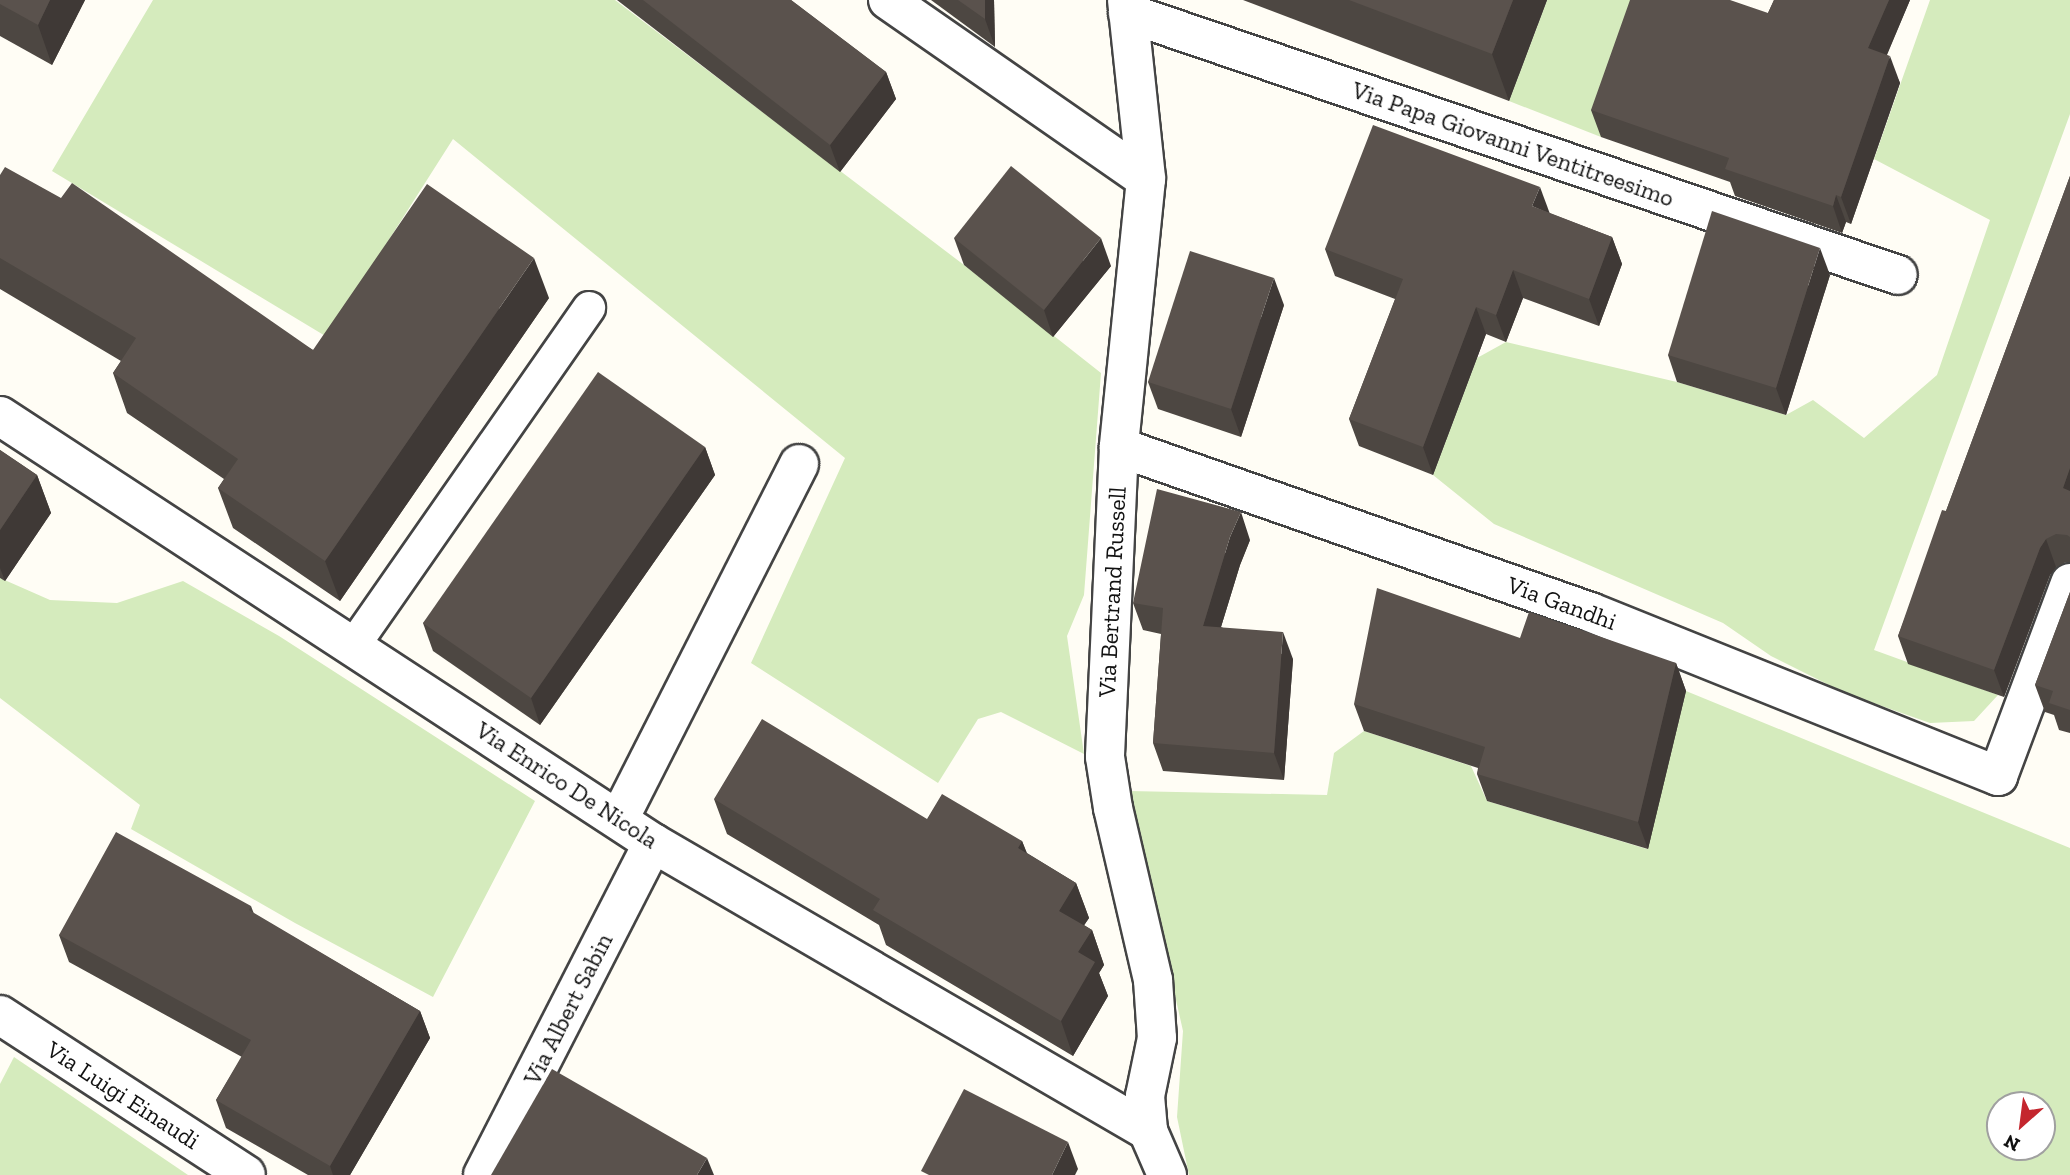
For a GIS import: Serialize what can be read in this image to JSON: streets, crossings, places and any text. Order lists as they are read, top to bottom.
{
  "streets": {
    "street": [
      "Via Papa Giovanni Ventitreesimo",
      "Via Bertrand Russell",
      "Via Gandhi",
      "Via Enrico De Nicola",
      "Via Albert Sabin",
      "Via Luigi Einaudi"
    ]
  },
  "crossings": [
    ["Via Papa Giovanni Ventitreesimo", "Via Bertrand Russell"],
    ["Via Bertrand Russell", "Via Gandhi"],
    ["Via Bertrand Russell", "Via Enrico De Nicola"],
    ["Via Enrico De Nicola", "Via Albert Sabin"]
  ],
  "north": "bottom left"
}
